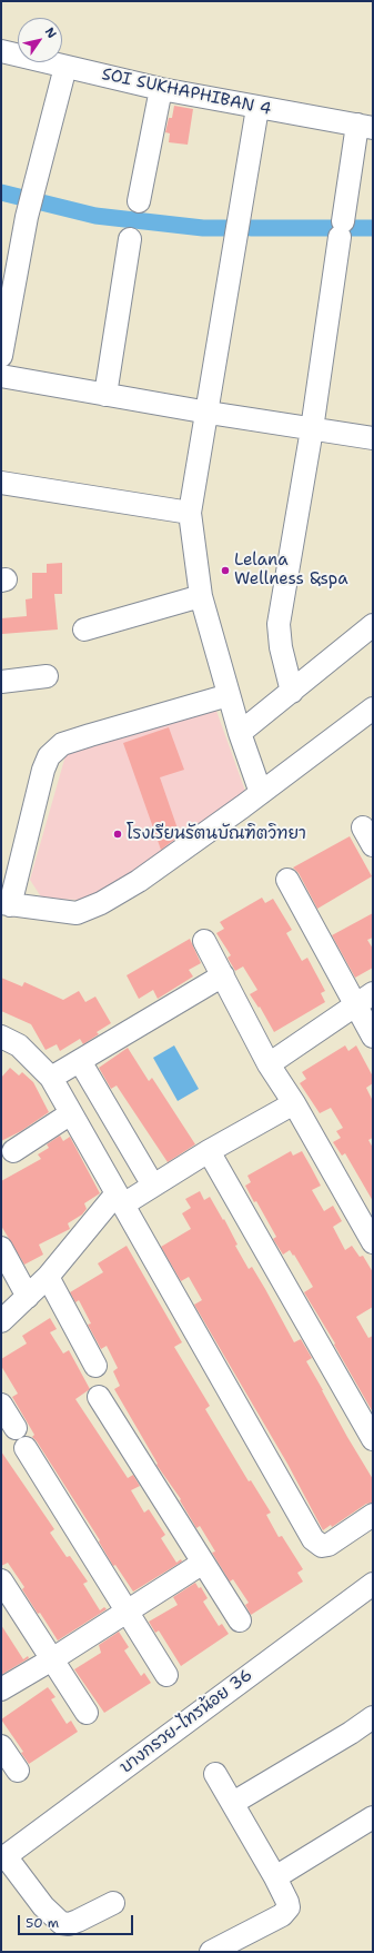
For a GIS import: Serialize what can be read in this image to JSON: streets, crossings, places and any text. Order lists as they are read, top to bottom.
{
  "streets": {
    "street": ["SOI SUKHAPHIBAN 4", "บางกรวย-ไทรน้อย 36"]
  },
  "places": ["Lelana Wellness &spa", "โรงเรียนรัตนบัณฑิตวิทยา"],
  "scale_bar": "50 m",
  "north": "top right"
}
